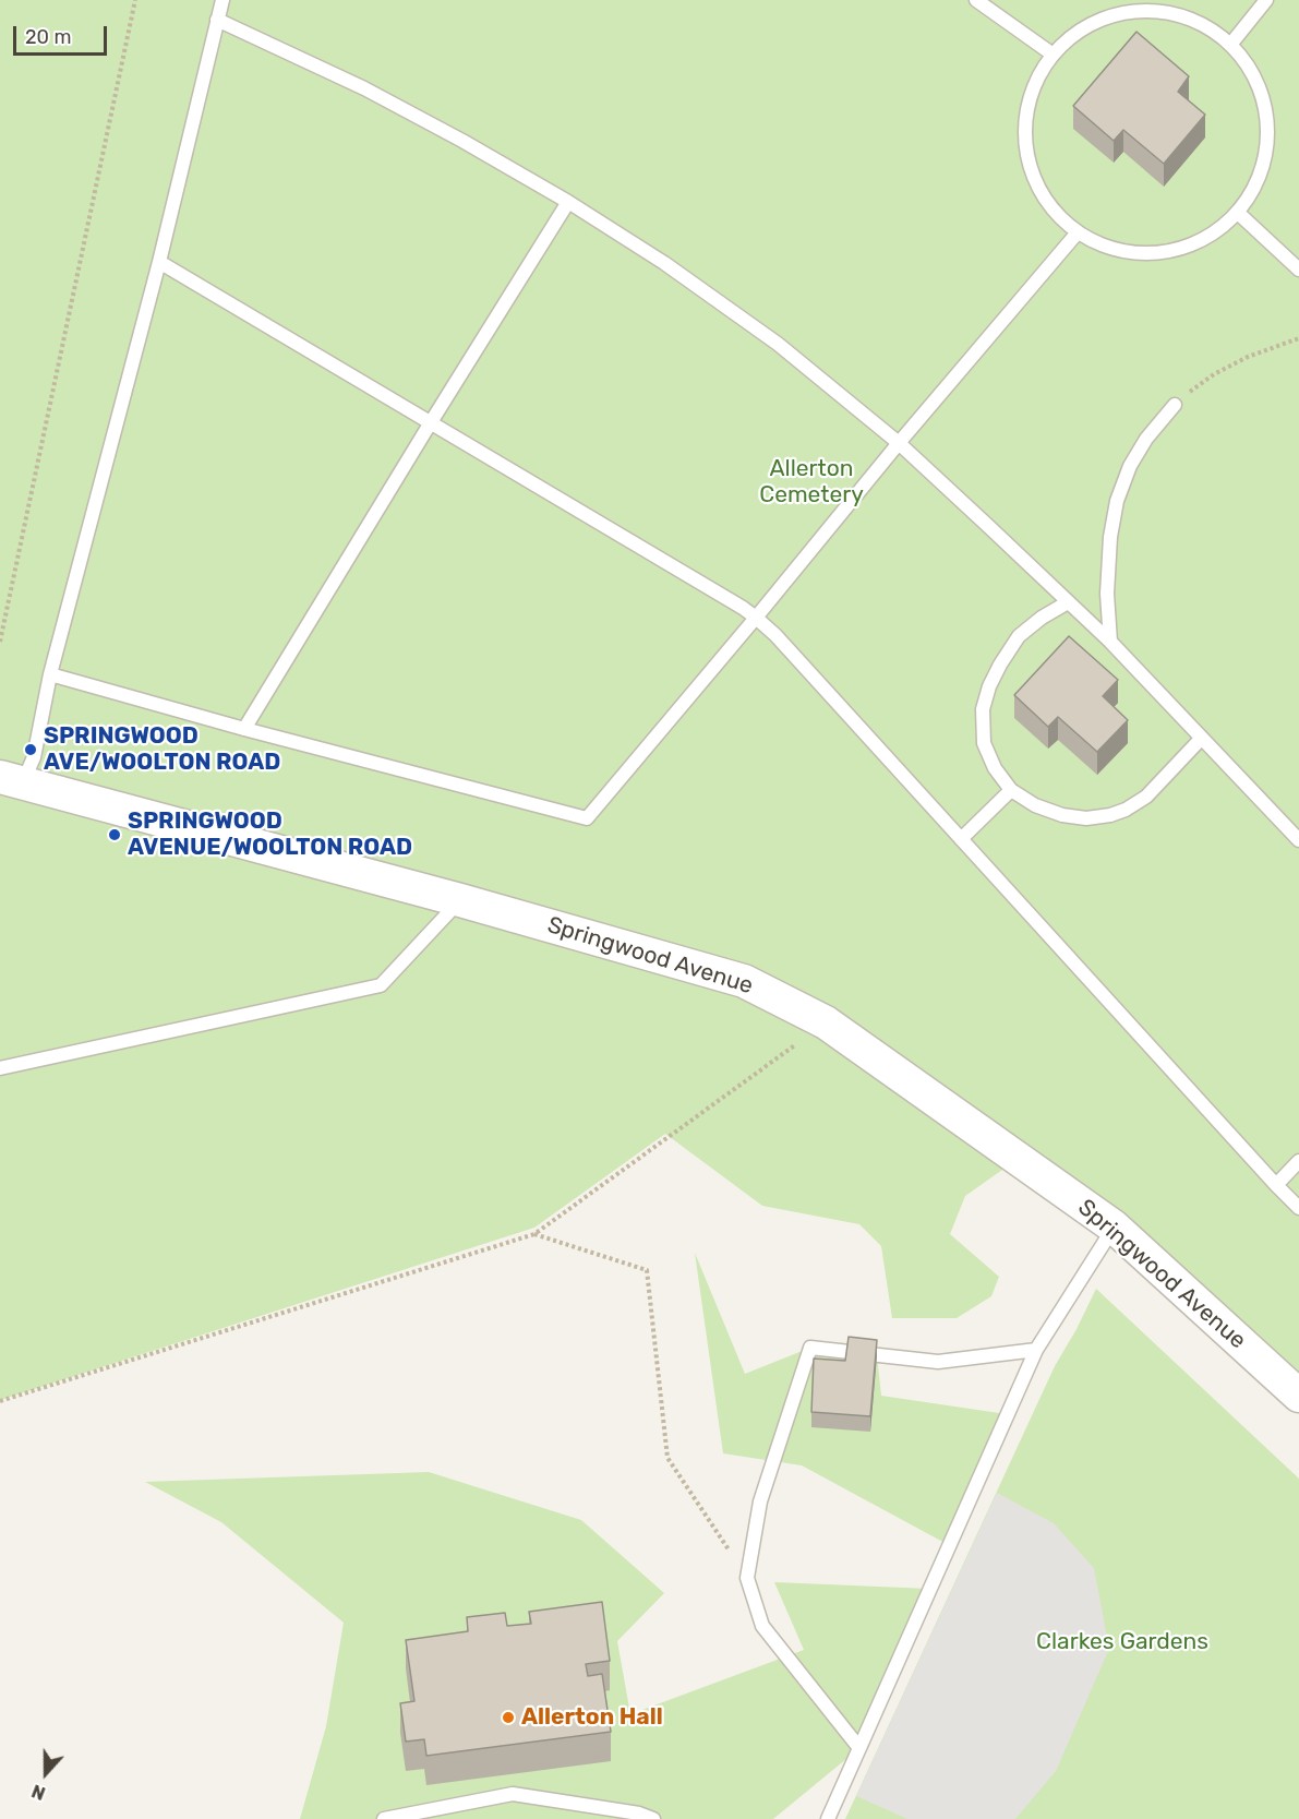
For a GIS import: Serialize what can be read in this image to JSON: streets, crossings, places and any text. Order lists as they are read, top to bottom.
{
  "streets": {
    "street": ["Springwood Avenue"]
  },
  "parks": ["Allerton Cemetery", "Clarkes Gardens"],
  "places": ["SPRINGWOOD AVE/WOOLTON ROAD", "SPRINGWOOD AVENUE/WOOLTON ROAD", "Allerton Hall"],
  "scale_bar": "20 m",
  "north": "bottom"
}
